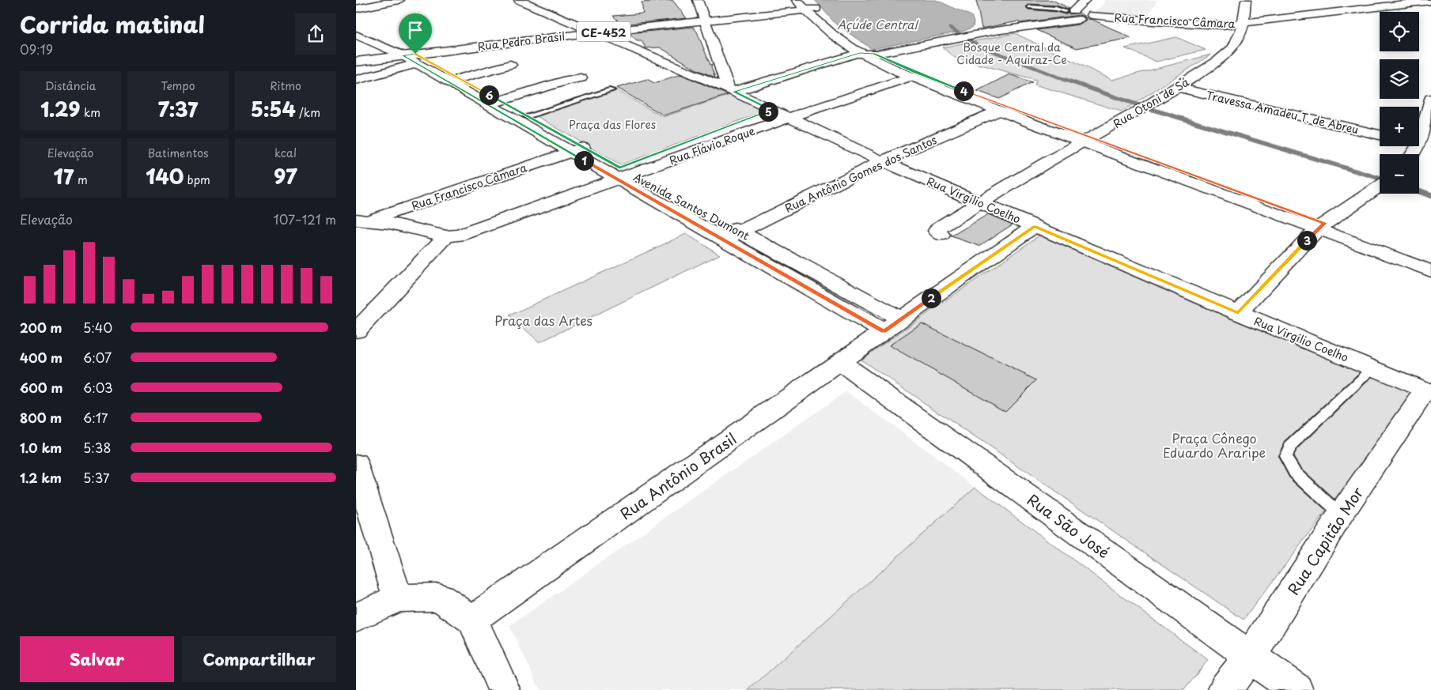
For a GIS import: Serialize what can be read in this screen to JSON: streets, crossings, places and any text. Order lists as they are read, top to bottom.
{
  "streets": {
    "street": [
      "Rua Francisco Câmara",
      "CE-452",
      "Rua Pedro Brasil",
      "Rua Otoni de Sá",
      "Travessa Amadeu T. de Abreu",
      "Rua Flávio Roque",
      "Rua Antônio Gomes dos Santos",
      "Rua Virgilio Coelho",
      "Avenida Santos Dumont",
      "Rua Antônio Brasil",
      "Rua São José",
      "Rua Capitão Mor"
    ]
  },
  "crossings": [
    ["Rua Francisco Câmara", "Rua Otoni de Sá"],
    ["Rua Francisco Câmara", "Avenida Santos Dumont"],
    ["Rua Pedro Brasil", "Rua Virgilio Coelho"],
    ["Rua Pedro Brasil", "Avenida Santos Dumont"],
    ["Rua Otoni de Sá", "Travessa Amadeu T. de Abreu"],
    ["Rua Otoni de Sá", "Rua Virgilio Coelho"],
    ["Rua Flávio Roque", "Rua Virgilio Coelho"],
    ["Rua Flávio Roque", "Avenida Santos Dumont"],
    ["Rua Antônio Gomes dos Santos", "Rua Virgilio Coelho"],
    ["Rua Antônio Gomes dos Santos", "Avenida Santos Dumont"],
    ["Rua Virgilio Coelho", "Rua Capitão Mor"],
    ["Avenida Santos Dumont", "Rua Antônio Brasil"],
    ["Rua Antônio Brasil", "Rua São José"],
    ["Rua São José", "Rua Capitão Mor"]
  ],
  "water": ["Açúde Central"],
  "parks": [
    "Bosque Central da Cidade - Aquiraz-Ce",
    "Praça das Flores",
    "Praça das Artes",
    "Praça Cônego Eduardo Araripe"
  ],
  "page": {
    "heading": ["Corrida matinal", "09:19"],
    "map_buttons": ["+", "−"],
    "stats": [
      ["Distância", "1.29 km"],
      ["Tempo", "7:37"],
      ["Ritmo", "5:54 /km"],
      ["Elevação", "17 m"],
      ["Batimentos", "140 bpm"],
      ["kcal", "97"]
    ],
    "pins": [
      "4",
      "6",
      "5",
      "1",
      "3",
      "2"
    ],
    "chart": ["Elevação", "107–121 m"],
    "list": [
      {
        "name": "200 m",
        "note": "5:40"
      },
      {
        "name": "400 m",
        "note": "6:07"
      },
      {
        "name": "600 m",
        "note": "6:03"
      },
      {
        "name": "800 m",
        "note": "6:17"
      },
      {
        "name": "1.0 km",
        "note": "5:38"
      },
      {
        "name": "1.2 km",
        "note": "5:37"
      }
    ],
    "buttons": ["Salvar", "Compartilhar"]
  }
}
